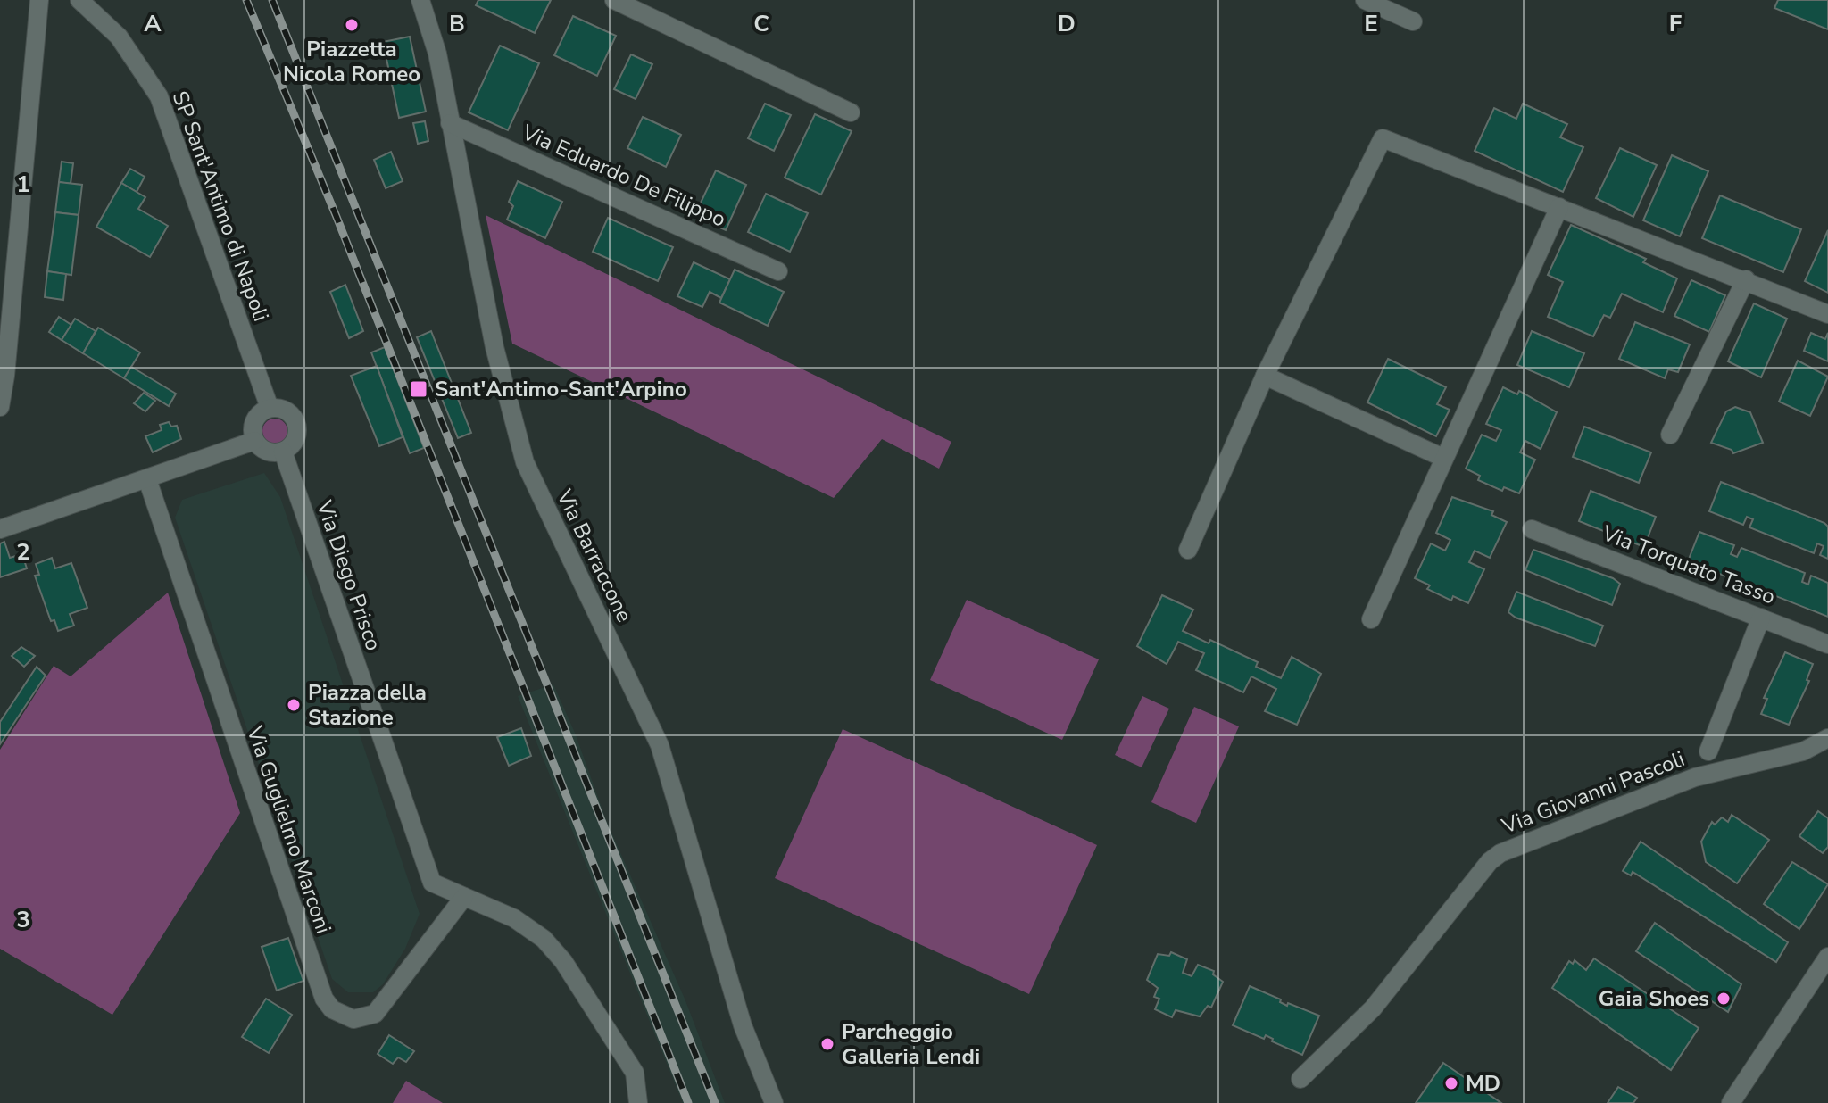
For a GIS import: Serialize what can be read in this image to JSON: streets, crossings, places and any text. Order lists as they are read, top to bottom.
{
  "streets": {
    "street": [
      "Via Eduardo De Filippo",
      "SP Sant'Antimo di Napoli",
      "Via Barraccone",
      "Via Torquato Tasso",
      "Via Diego Prisco",
      "Via Giovanni Pascoli",
      "Via Guglielmo Marconi"
    ]
  },
  "crossings": [
    ["Via Eduardo De Filippo", "Via Barraccone"],
    ["SP Sant'Antimo di Napoli", "Via Diego Prisco"],
    ["Via Diego Prisco", "Via Guglielmo Marconi"]
  ],
  "places": {
    "other": [
      "Piazzetta Nicola Romeo",
      "Piazza della Stazione",
      "Gaia Shoes",
      "Parcheggio Galleria Lendi",
      "MD"
    ],
    "transit": ["Sant'Antimo-Sant'Arpino"]
  },
  "grid": {
    "columns": [
      "A",
      "B",
      "C",
      "D",
      "E",
      "F"
    ],
    "rows": ["1", "2", "3"]
  }
}
